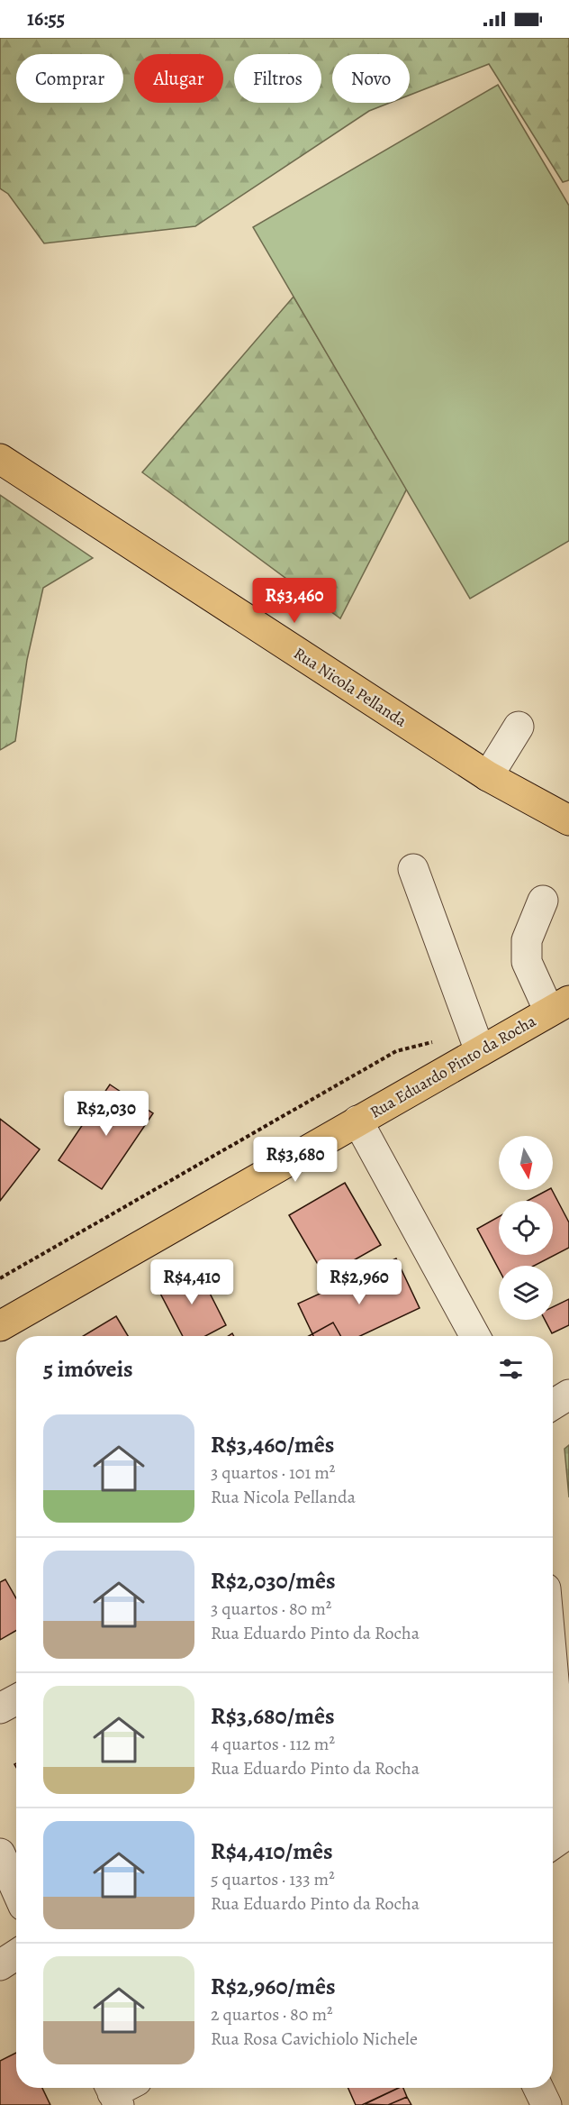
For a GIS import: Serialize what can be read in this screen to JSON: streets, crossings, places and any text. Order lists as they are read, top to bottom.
{
  "streets": {
    "main road": ["Rua Nicola Pellanda", "Rua Eduardo Pinto da Rocha"]
  },
  "north": "bottom",
  "page": {
    "status": "16:55",
    "chip": [
      "Comprar",
      "Alugar",
      "Filtros",
      "Novo"
    ],
    "price": [
      "R$3,460",
      "R$2,030",
      "R$3,680",
      "R$4,410",
      "R$2,960"
    ],
    "heading": "5 imóveis",
    "list": [
      {
        "name": "R$3,460/mês",
        "note": "3 quartos · 101 m² · Rua Nicola Pellanda"
      },
      {
        "name": "R$2,030/mês",
        "note": "3 quartos · 80 m² · Rua Eduardo Pinto da Rocha"
      },
      {
        "name": "R$3,680/mês",
        "note": "4 quartos · 112 m² · Rua Eduardo Pinto da Rocha"
      },
      {
        "name": "R$4,410/mês",
        "note": "5 quartos · 133 m² · Rua Eduardo Pinto da Rocha"
      },
      {
        "name": "R$2,960/mês",
        "note": "2 quartos · 80 m² · Rua Rosa Cavichiolo Nichele"
      }
    ]
  }
}
